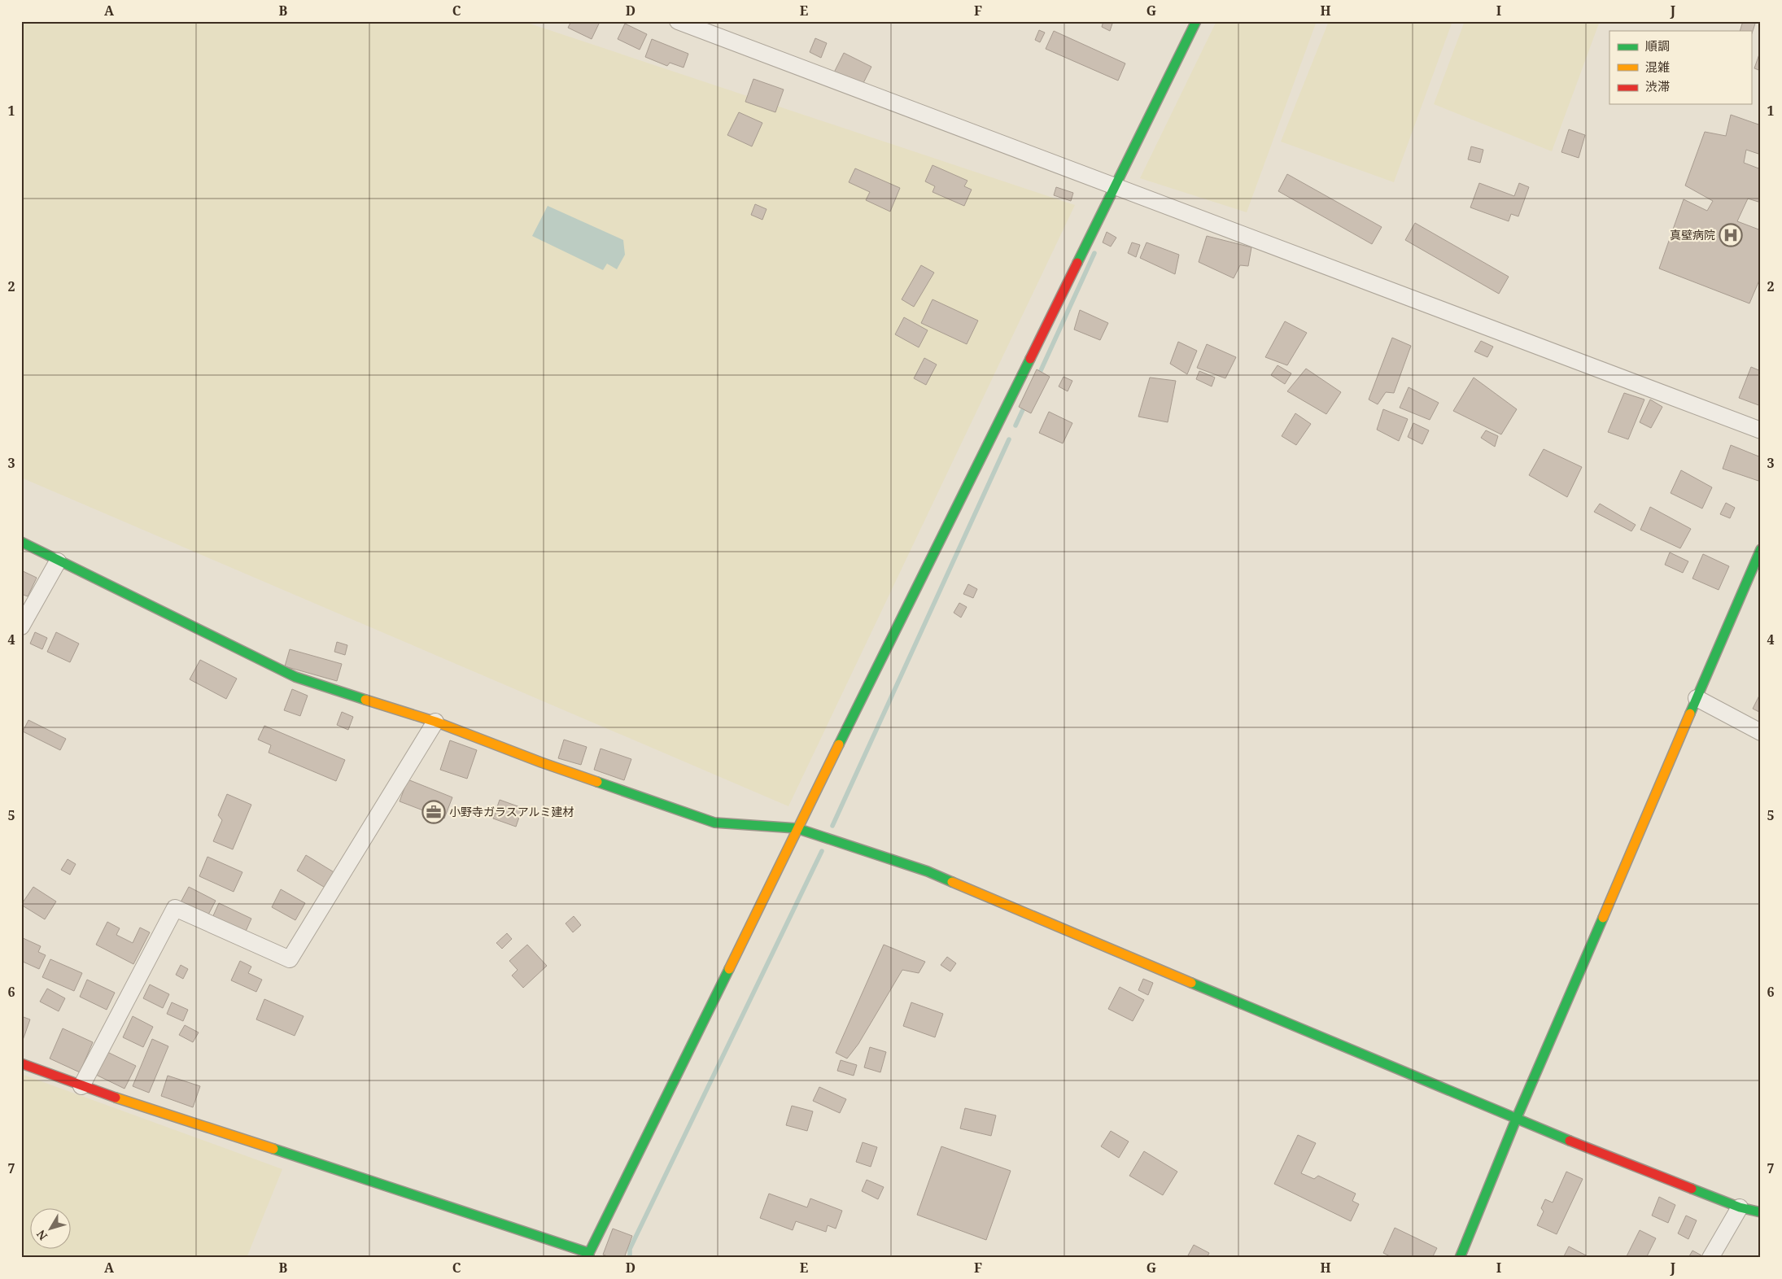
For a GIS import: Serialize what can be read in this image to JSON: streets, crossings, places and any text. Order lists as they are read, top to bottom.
{
  "places": {
    "hospital": ["真壁病院"],
    "office": ["小野寺ガラスアルミ建材"]
  },
  "legend": ["順調", "混雑", "渋滞"],
  "north": "bottom left",
  "grid": {
    "columns": [
      "A",
      "B",
      "C",
      "D",
      "E",
      "F",
      "G",
      "H",
      "I",
      "J"
    ],
    "rows": [
      "1",
      "2",
      "3",
      "4",
      "5",
      "6",
      "7"
    ]
  }
}
